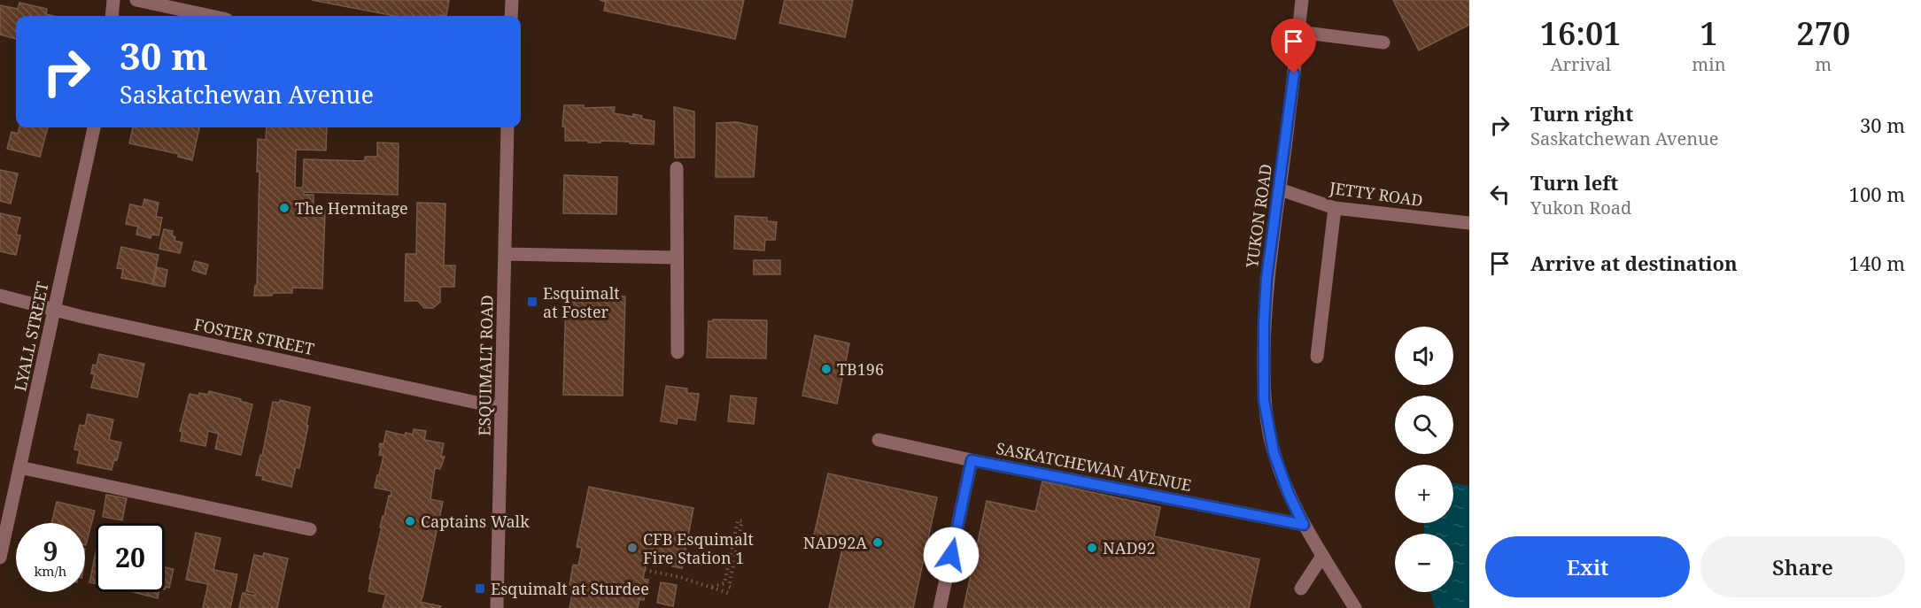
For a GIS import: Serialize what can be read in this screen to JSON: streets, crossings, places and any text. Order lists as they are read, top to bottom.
{
  "streets": {
    "street": [
      "JETTY ROAD",
      "YUKON ROAD",
      "LYALL STREET",
      "FOSTER STREET",
      "ESQUIMALT ROAD",
      "SASKATCHEWAN AVENUE"
    ]
  },
  "crossings": [
    ["JETTY ROAD", "YUKON ROAD"],
    ["YUKON ROAD", "SASKATCHEWAN AVENUE"],
    ["LYALL STREET", "FOSTER STREET"],
    ["FOSTER STREET", "ESQUIMALT ROAD"]
  ],
  "places": {
    "other": [
      "The Hermitage",
      "TB196",
      "Captains Walk",
      "NAD92A",
      "CFB Esquimalt Fire Station 1",
      "NAD92"
    ],
    "transit": ["Esquimalt at Foster", "Esquimalt at Sturdee"]
  },
  "page": {
    "eta": [
      "16:01",
      "Arrival",
      "1",
      "min",
      "270",
      "m"
    ],
    "turn": ["30 m", "Saskatchewan Avenue"],
    "list": [
      {
        "name": "Turn right",
        "note": "Saskatchewan Avenue",
        "value": "30 m"
      },
      {
        "name": "Turn left",
        "note": "Yukon Road",
        "value": "100 m"
      },
      {
        "name": "Arrive at destination",
        "value": "140 m"
      }
    ],
    "map_buttons": ["+", "−"],
    "speed": "9 km/h",
    "limit": "20",
    "buttons": ["Exit", "Share"]
  }
}
